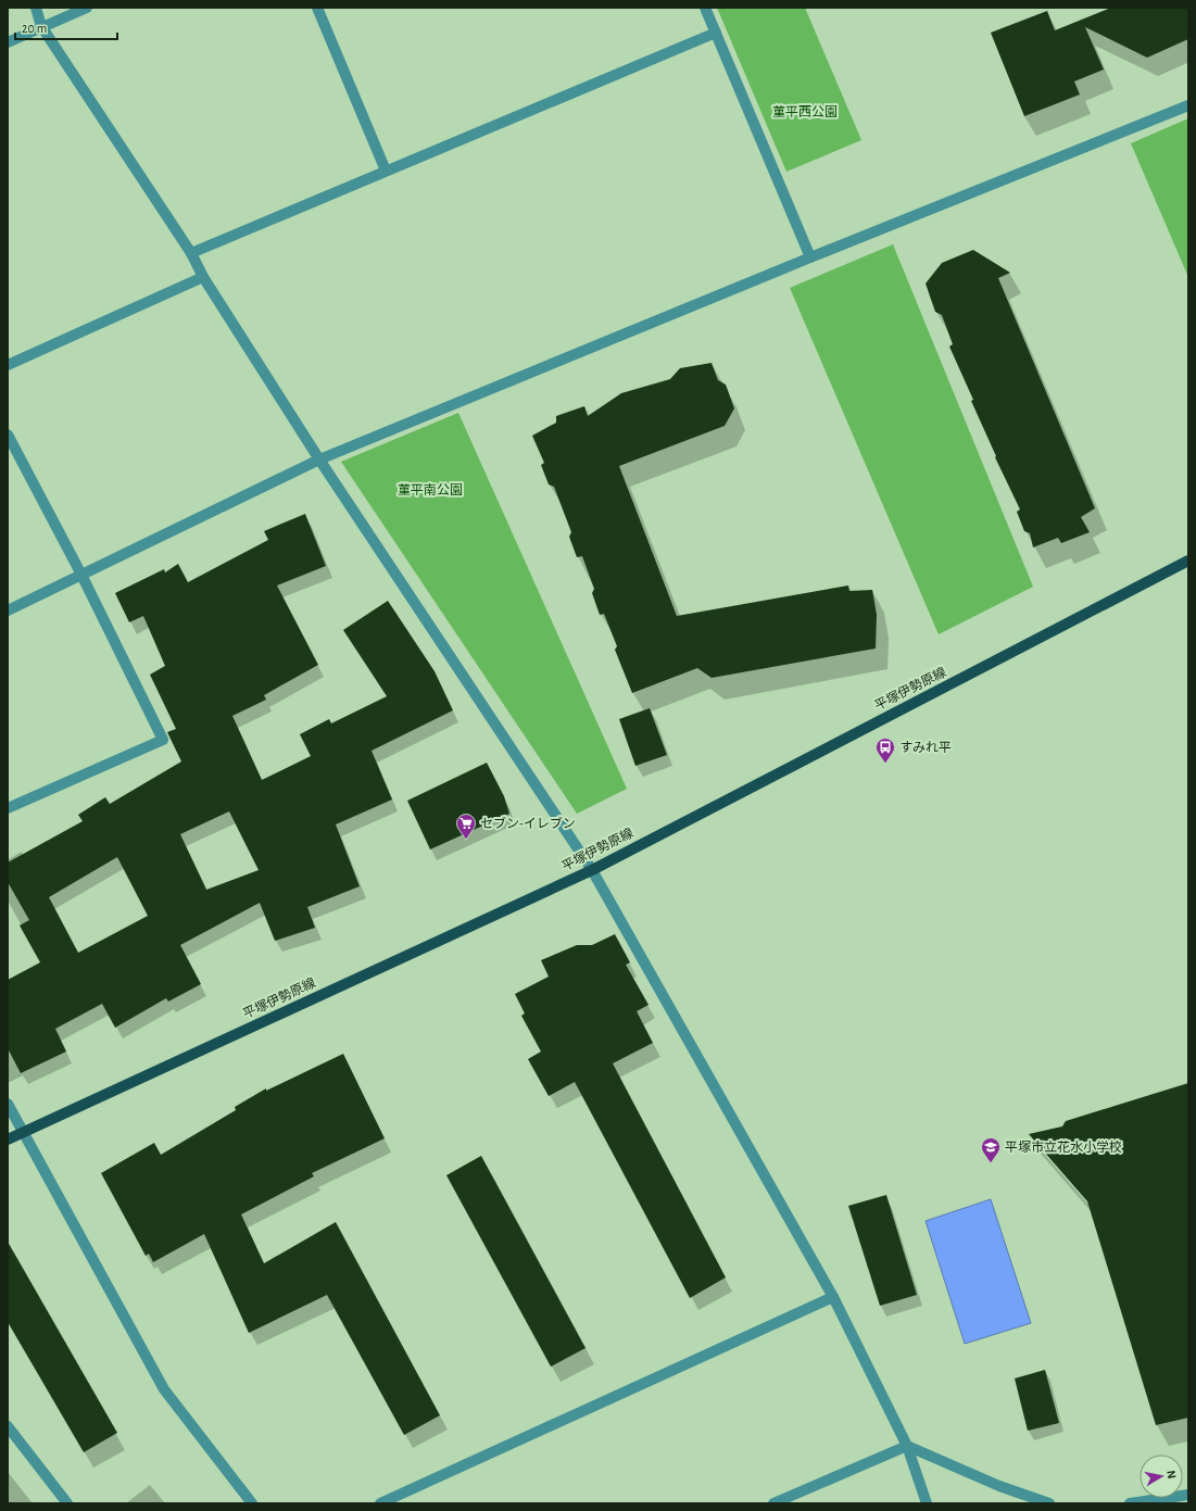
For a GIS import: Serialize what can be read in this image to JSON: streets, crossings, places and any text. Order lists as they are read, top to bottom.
{
  "streets": {
    "main road": ["平塚伊勢原線"]
  },
  "parks": ["菫平西公園", "菫平南公園"],
  "places": {
    "bus stop": ["すみれ平"],
    "supermarket": ["セブン-イレブン"],
    "school or university": ["平塚市立花水小学校"]
  },
  "scale_bar": "20 m",
  "north": "right"
}
